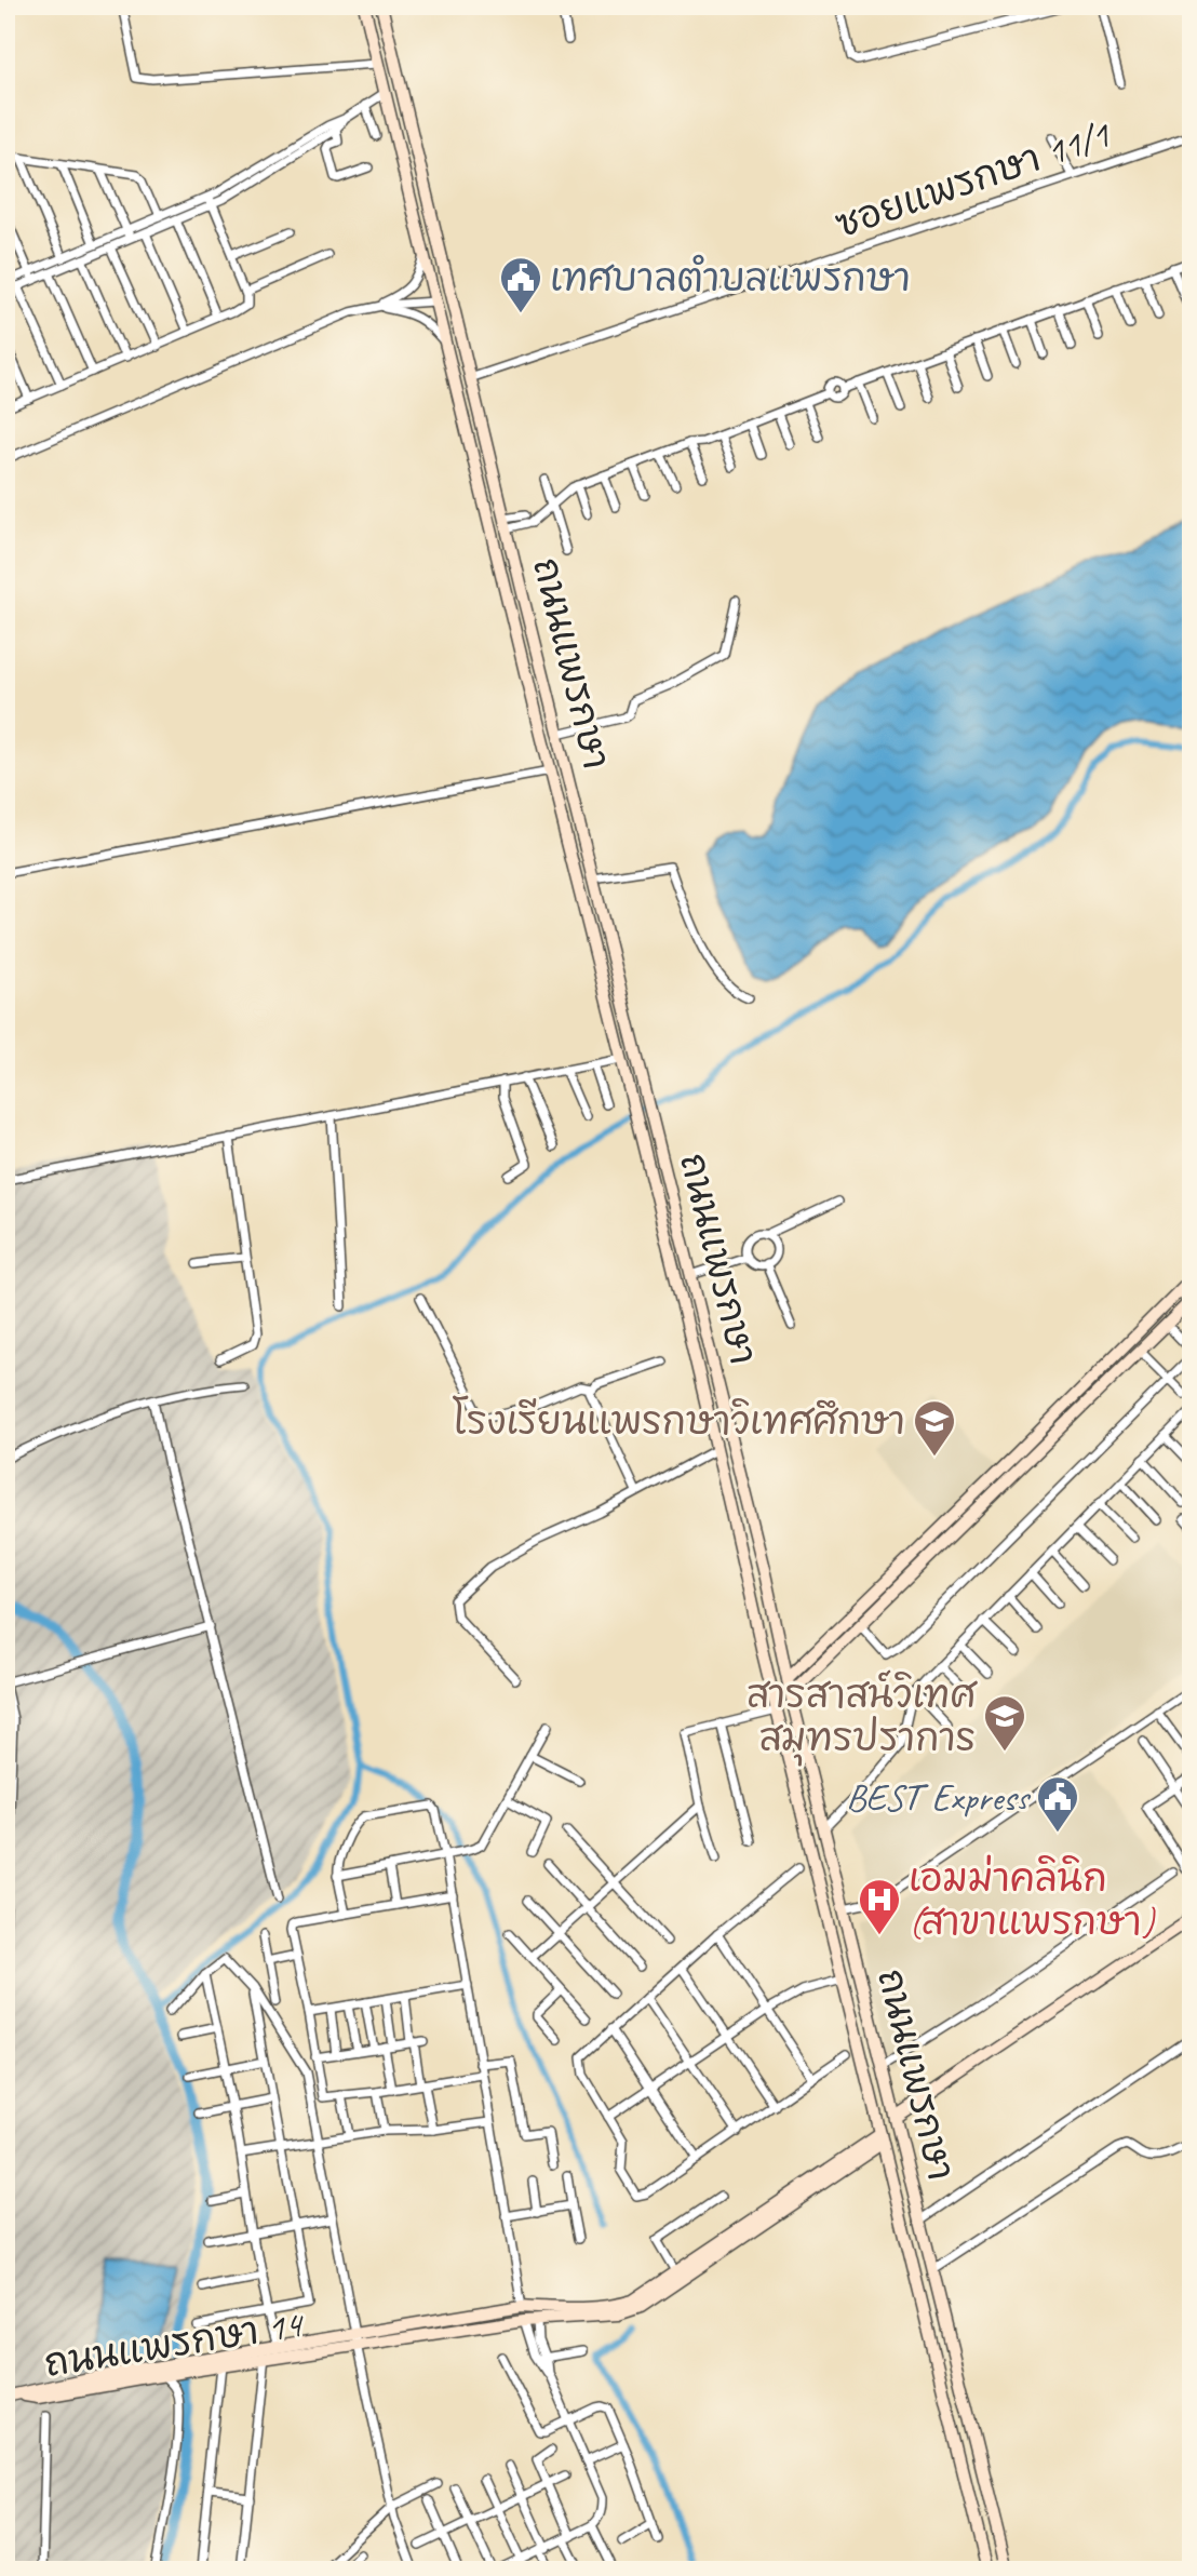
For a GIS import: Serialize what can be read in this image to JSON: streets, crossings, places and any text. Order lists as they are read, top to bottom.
{
  "streets": {
    "main road": ["ถนนแพรกษา", "ถนนแพรกษา 14"],
    "street": ["ซอยแพรกษา 11/1"]
  },
  "crossings": [
    ["ซอยแพรกษา 11/1", "ถนนแพรกษา"],
    ["ถนนแพรกษา", "ถนนแพรกษา 14"]
  ],
  "places": {
    "public building": ["เทศบาลตำบลแพรกษา", "BEST Express"],
    "school or university": ["โรงเรียนแพรกษาวิเทศศึกษา", "สารสาสน์วิเทศ สมุทรปราการ"],
    "hospital": ["เอมม่าคลินิก (สาขาแพรกษา)"]
  }
}
